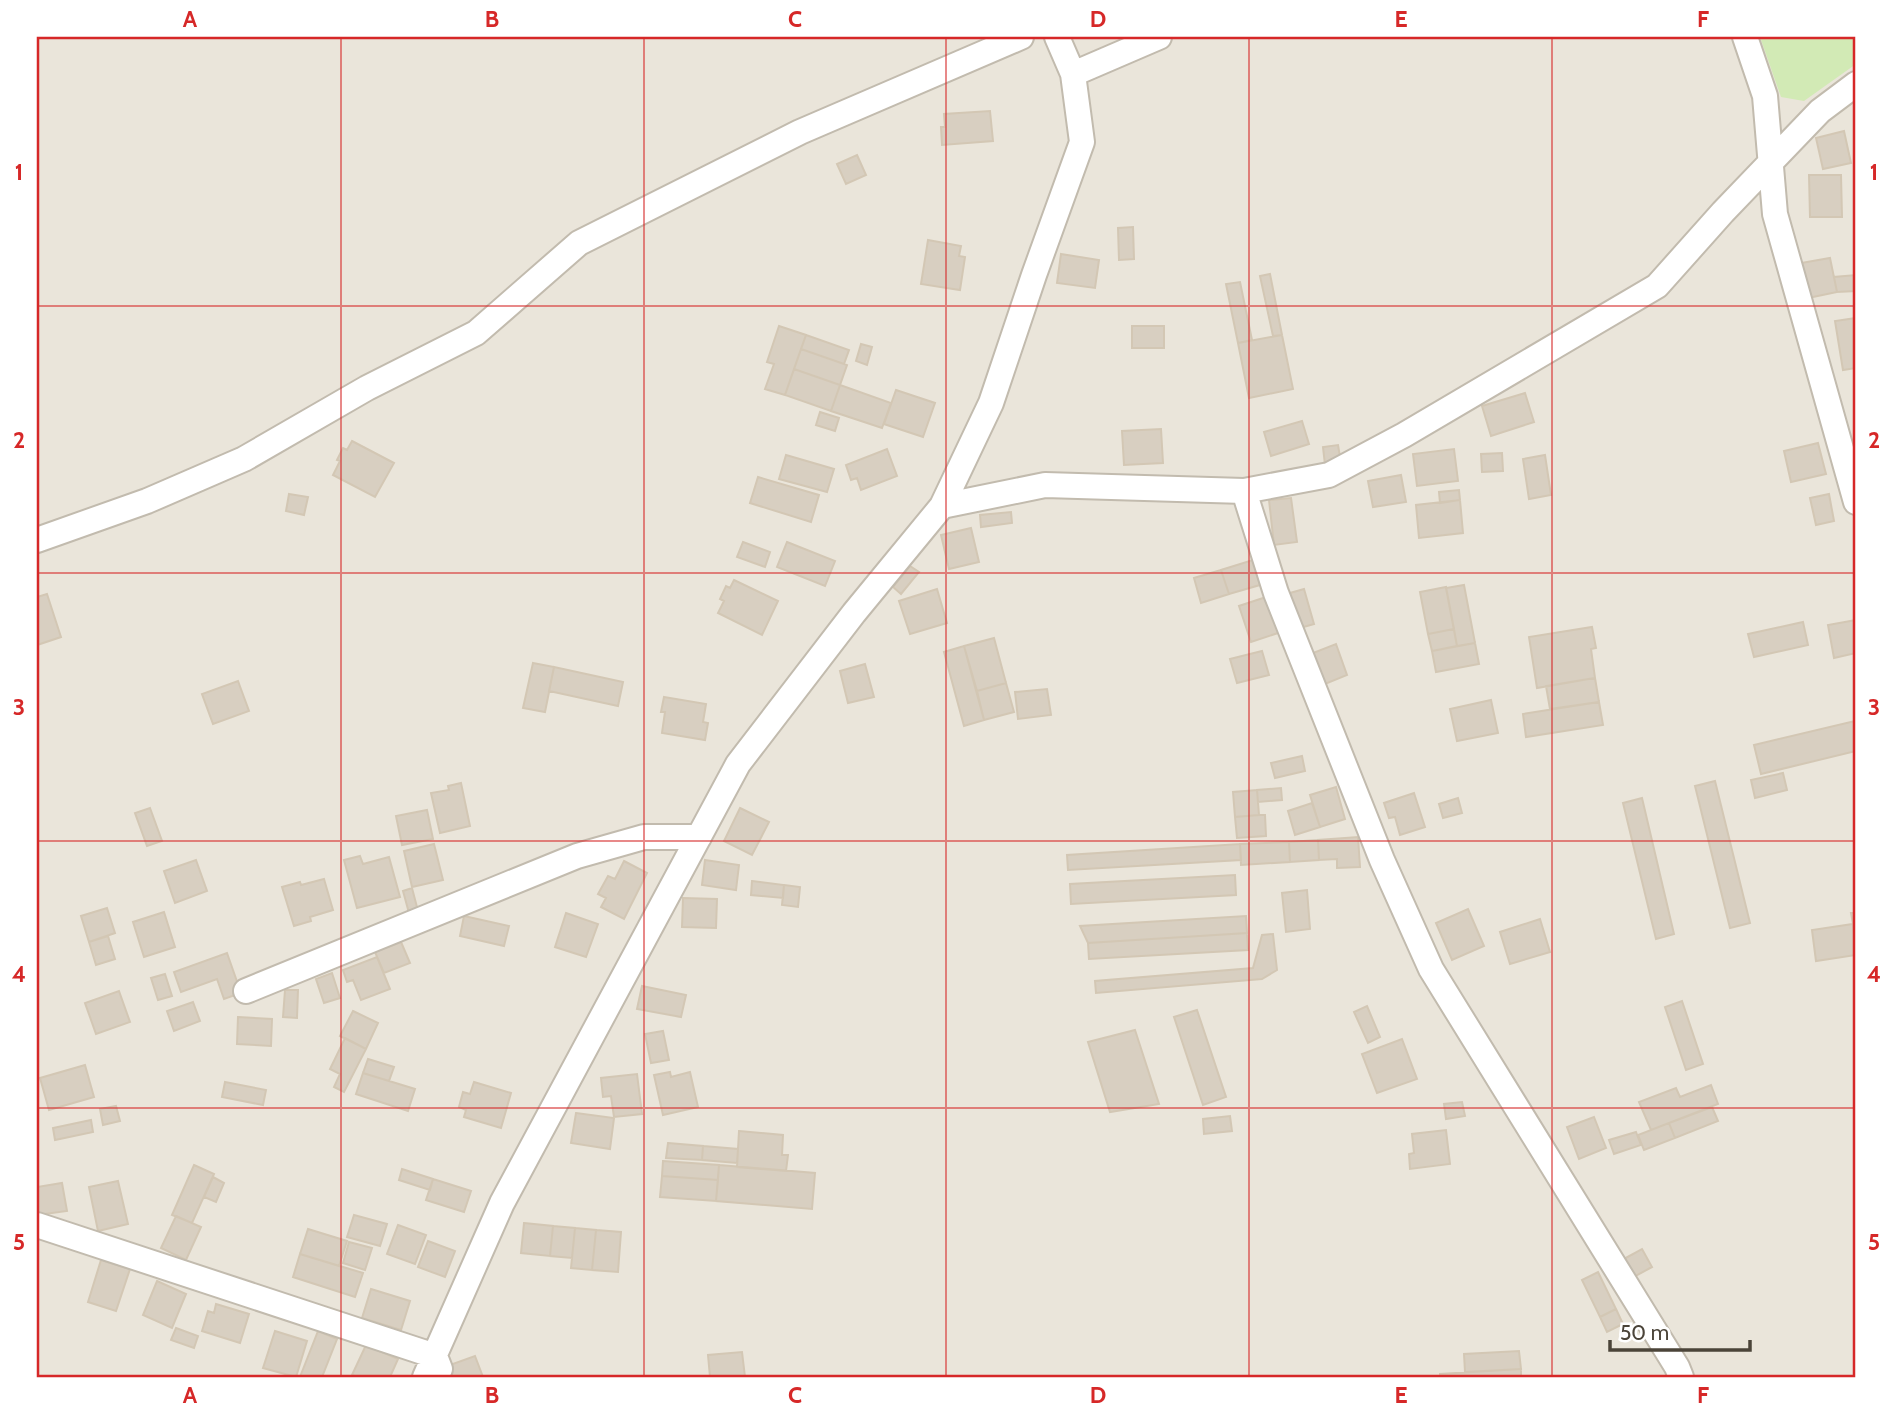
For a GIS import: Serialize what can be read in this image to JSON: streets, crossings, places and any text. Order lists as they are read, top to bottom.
{
  "scale_bar": "50 m",
  "grid": {
    "columns": [
      "A",
      "B",
      "C",
      "D",
      "E",
      "F"
    ],
    "rows": [
      "1",
      "2",
      "3",
      "4",
      "5"
    ]
  }
}
